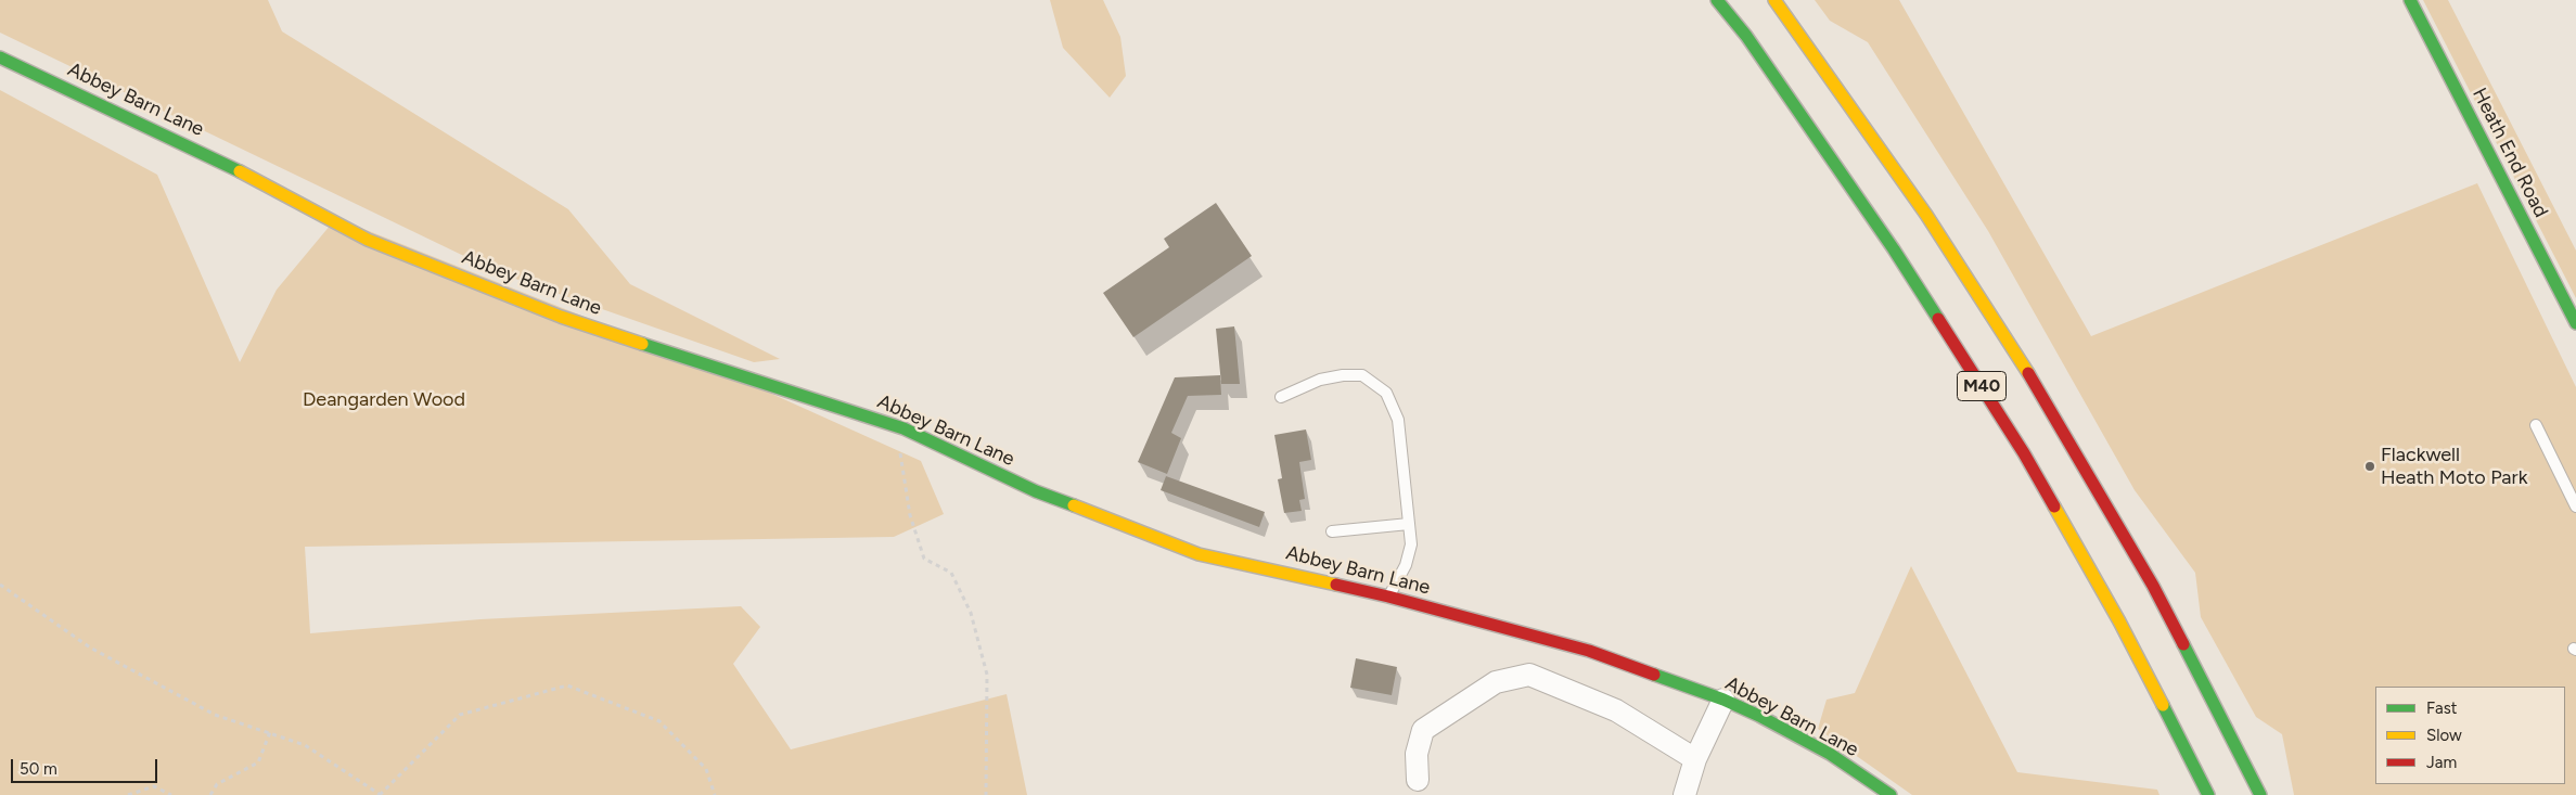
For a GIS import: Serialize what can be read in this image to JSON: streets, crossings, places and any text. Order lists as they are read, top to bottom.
{
  "streets": {
    "main road": ["Abbey Barn Lane", "Heath End Road", "M40"]
  },
  "parks": ["Deangarden Wood"],
  "places": ["Flackwell Heath Moto Park"],
  "legend": ["Fast", "Slow", "Jam"],
  "scale_bar": "50 m"
}
